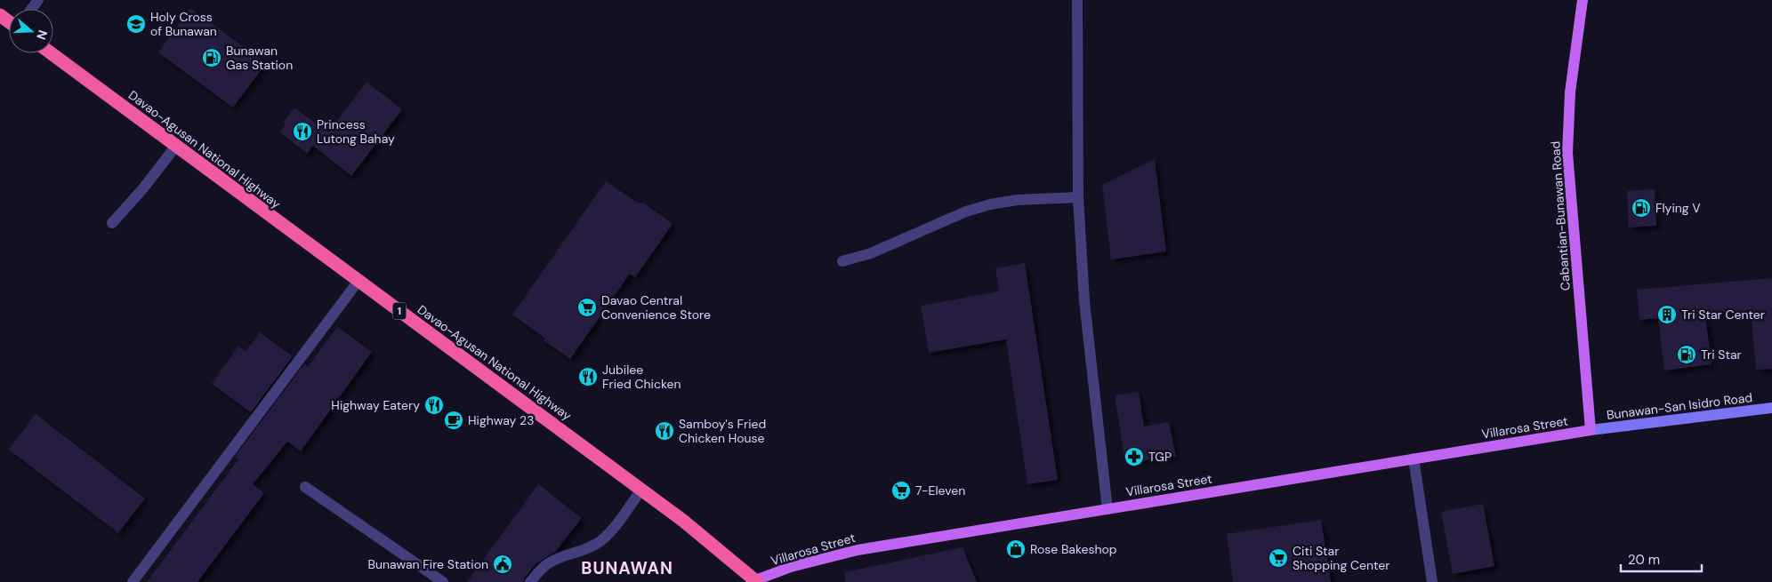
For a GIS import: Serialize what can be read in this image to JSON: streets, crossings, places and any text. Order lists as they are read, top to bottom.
{
  "streets": {
    "highway": ["Davao-Agusan National Highway", "1"],
    "main road": ["Cabantian-Bunawan Road", "Bunawan-San Isidro Road", "Villarosa Street"]
  },
  "crossings": [
    ["Davao-Agusan National Highway", "Villarosa Street"],
    ["Cabantian-Bunawan Road", "Bunawan-San Isidro Road"],
    ["Cabantian-Bunawan Road", "Villarosa Street"],
    ["Bunawan-San Isidro Road", "Villarosa Street"]
  ],
  "districts": ["BUNAWAN"],
  "places": {
    "school or university": ["Holy Cross of Bunawan"],
    "fuel station": ["Bunawan Gas Station", "Flying V", "Tri Star"],
    "restaurant": [
      "Princess Lutong Bahay",
      "Jubilee Fried Chicken",
      "Highway Eatery",
      "Samboy's Fried Chicken House"
    ],
    "supermarket": ["Davao Central Convenience Store", "7-Eleven", "Citi Star Shopping Center"],
    "building": ["Tri Star Center"],
    "cafe": ["Highway 23"],
    "pharmacy": ["TGP"],
    "shop": ["Rose Bakeshop"],
    "public building": ["Bunawan Fire Station"]
  },
  "scale_bar": "20 m",
  "north": "right"
}
